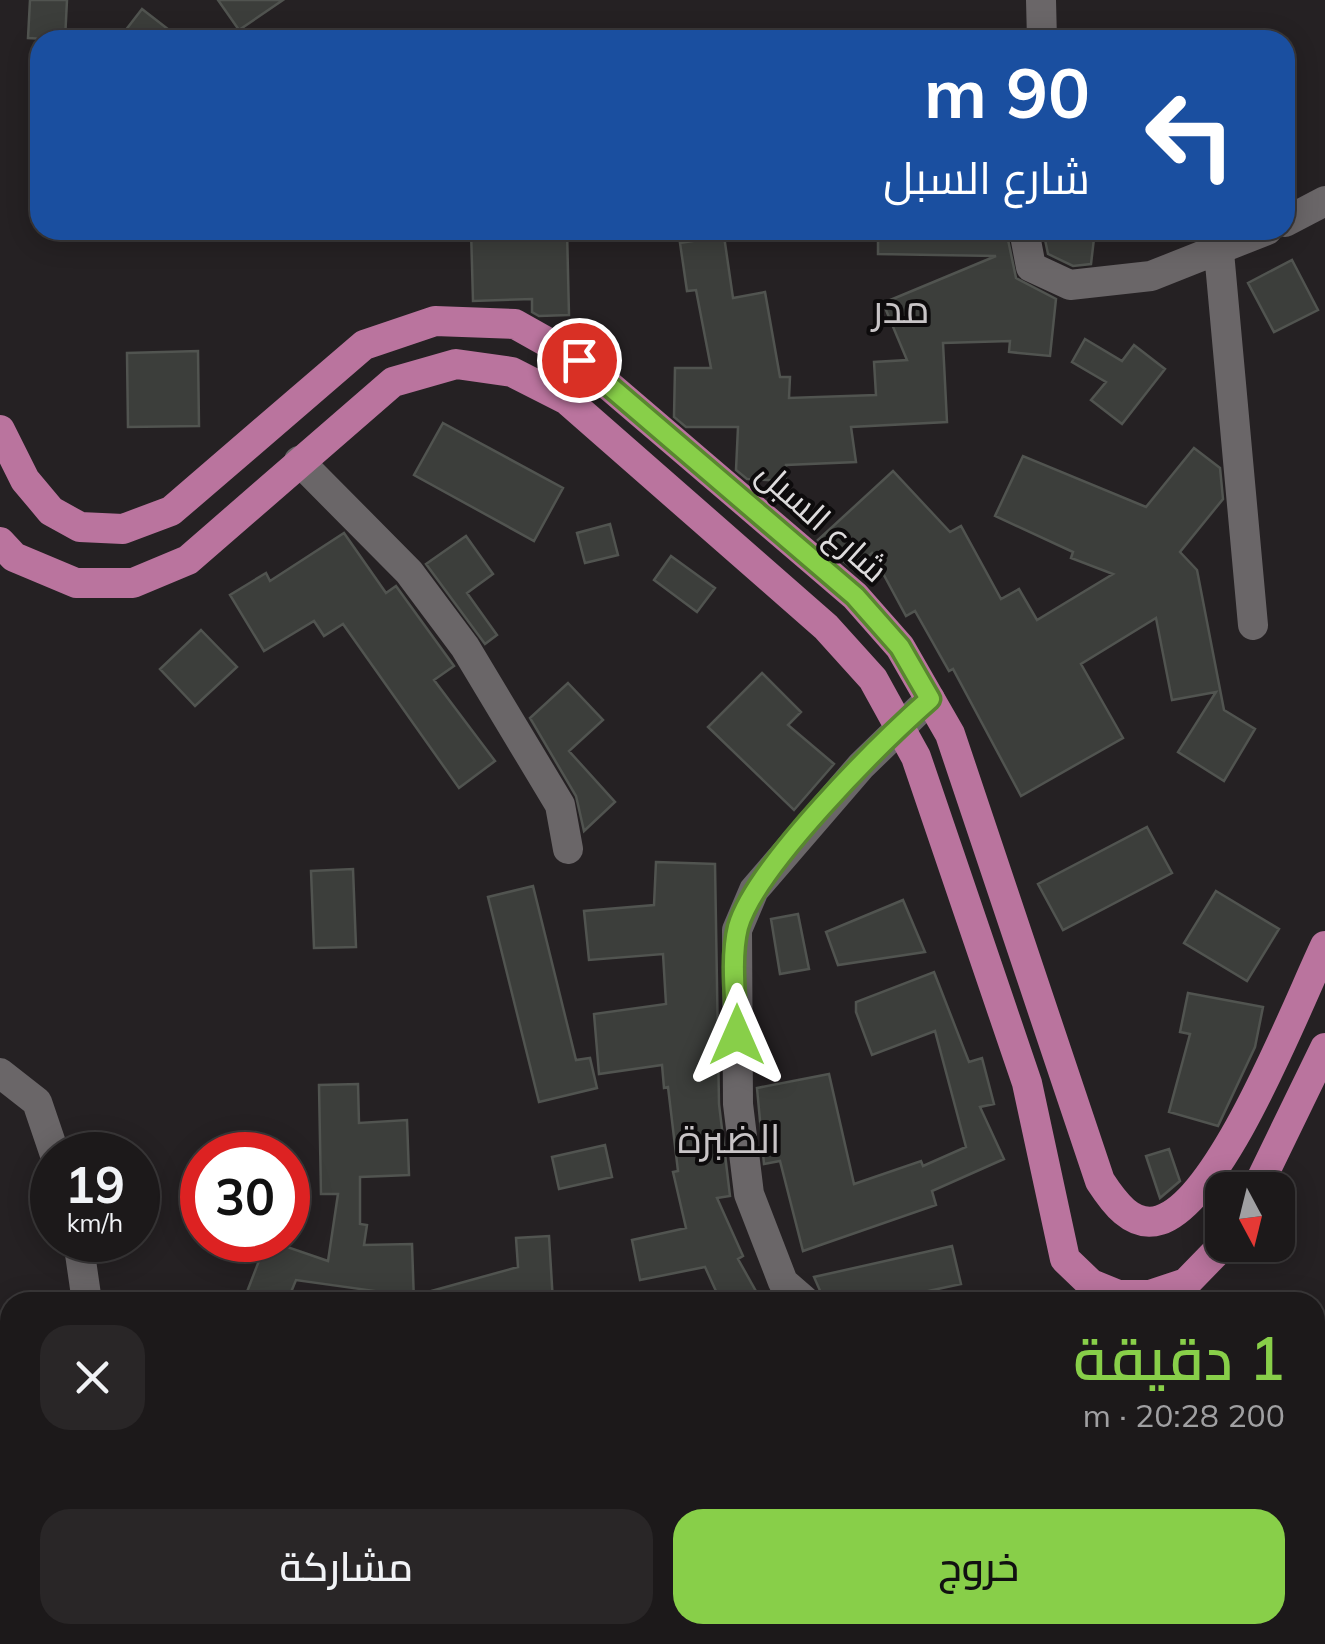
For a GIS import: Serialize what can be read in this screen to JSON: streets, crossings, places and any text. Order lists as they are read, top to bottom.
{
  "streets": {
    "main road": ["شارع السبل"]
  },
  "districts": ["مدر", "الضبرة"],
  "north": "bottom",
  "page": {
    "turn": ["90 m", "شارع السبل"],
    "speed": "19 km/h",
    "limit": "30",
    "heading": ["1 دقيقة", "200 m · 20:28"],
    "buttons": ["خروج", "مشاركة"]
  }
}
